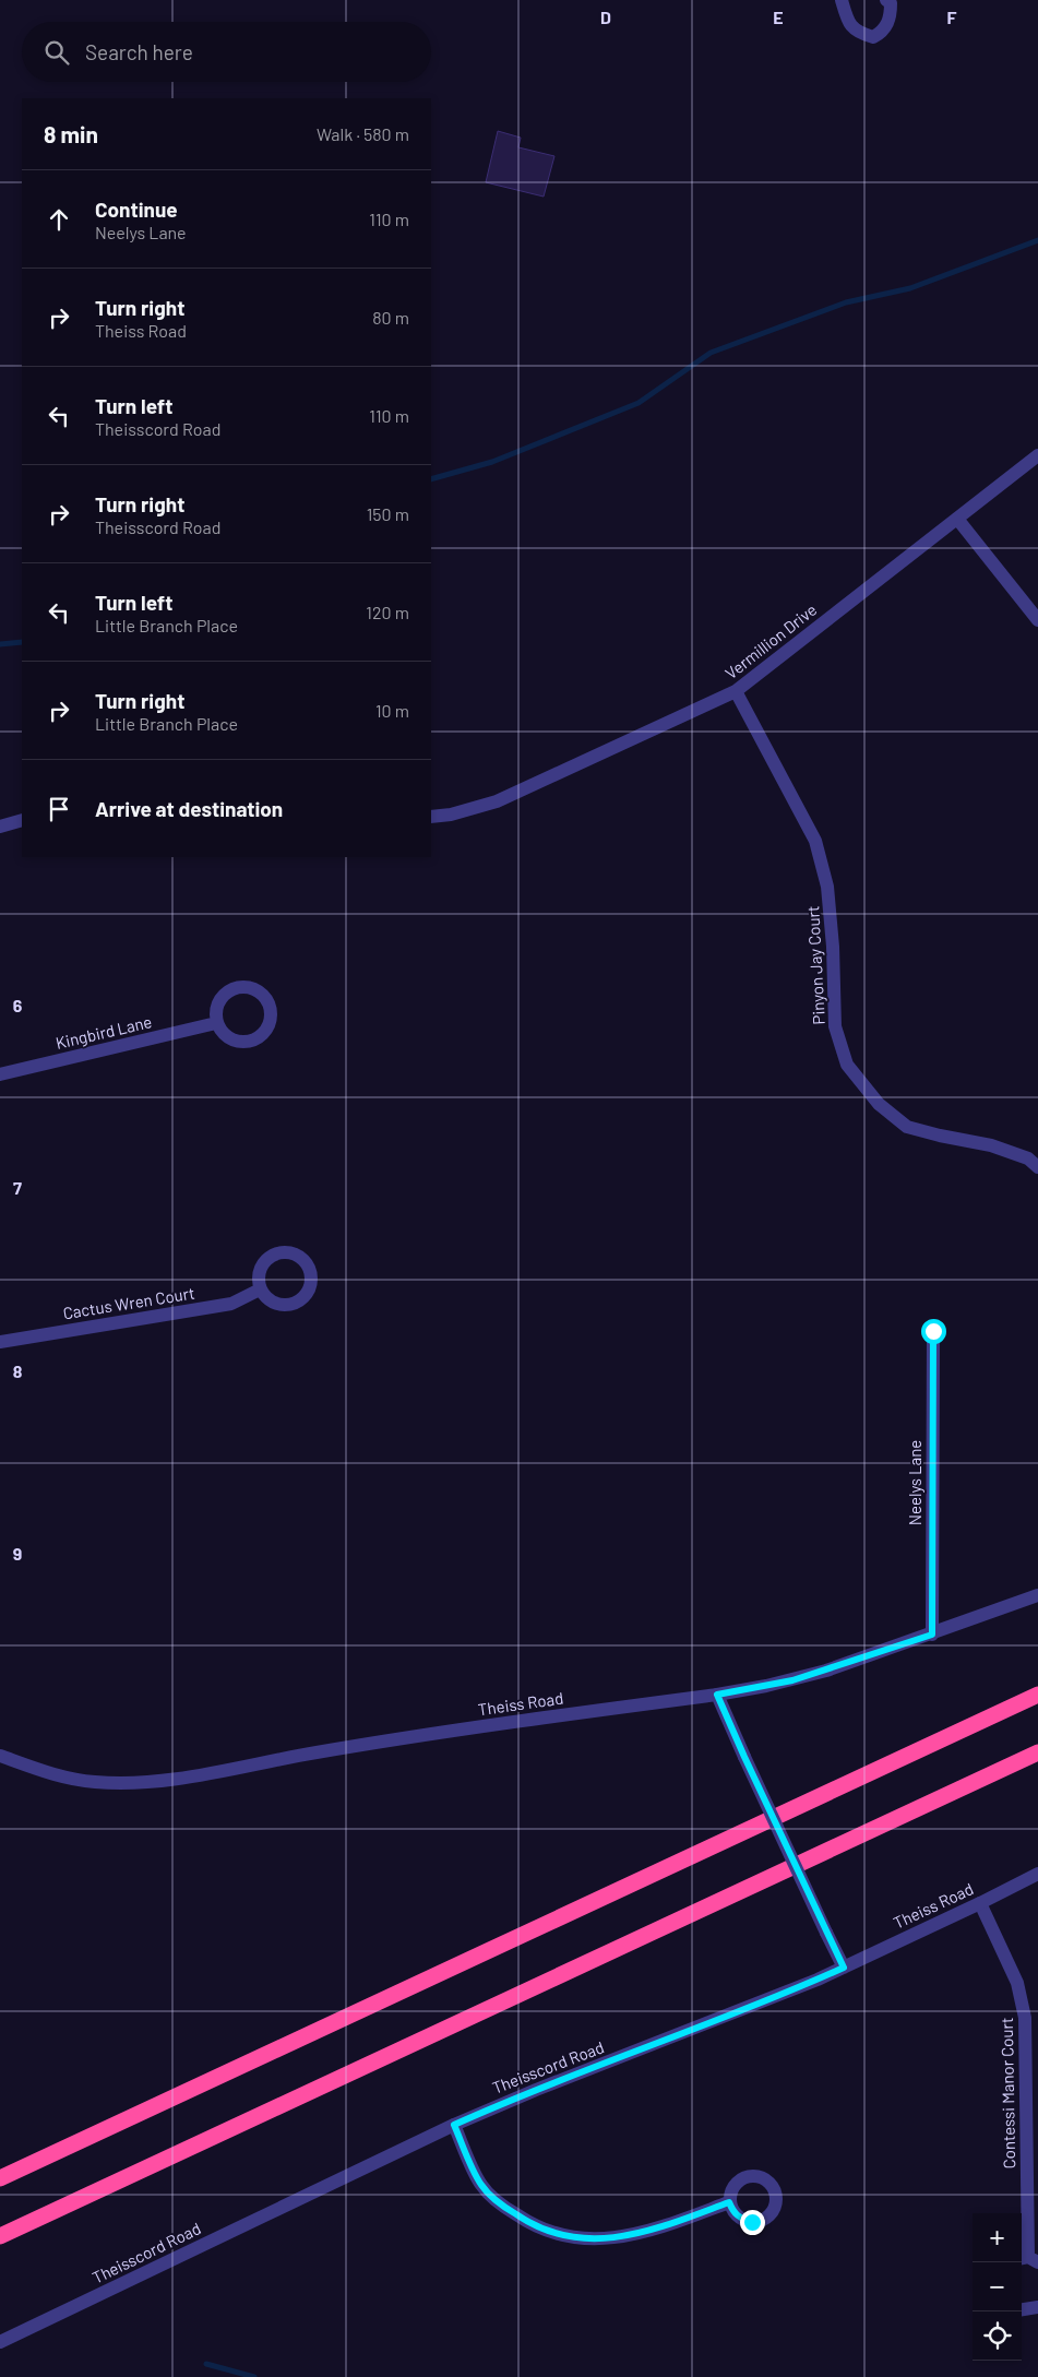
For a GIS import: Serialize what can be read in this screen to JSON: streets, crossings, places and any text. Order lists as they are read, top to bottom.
{
  "streets": {
    "street": [
      "Vermillion Drive",
      "Pinyon Jay Court",
      "Kingbird Lane",
      "Cactus Wren Court",
      "Neelys Lane",
      "Theiss Road",
      "Theisscord Road",
      "Contessi Manor Court"
    ]
  },
  "crossings": [
    ["Vermillion Drive", "Pinyon Jay Court"],
    ["Neelys Lane", "Theiss Road"],
    ["Theiss Road", "Theisscord Road"],
    ["Theiss Road", "Contessi Manor Court"]
  ],
  "page": {
    "search": "Search here",
    "heading": ["8 min", "Walk · 580 m"],
    "list": [
      ["Continue", "Neelys Lane", "110 m"],
      ["Turn right", "Theiss Road", "80 m"],
      ["Turn left", "Theisscord Road", "110 m"],
      ["Turn right", "Theisscord Road", "150 m"],
      ["Turn left", "Little Branch Place", "120 m"],
      ["Turn right", "Little Branch Place", "10 m"],
      "Arrive at destination"
    ],
    "map_buttons": ["+", "−"]
  },
  "grid": {
    "columns": ["D", "E", "F"],
    "rows": [
      "6",
      "7",
      "8",
      "9"
    ]
  }
}
